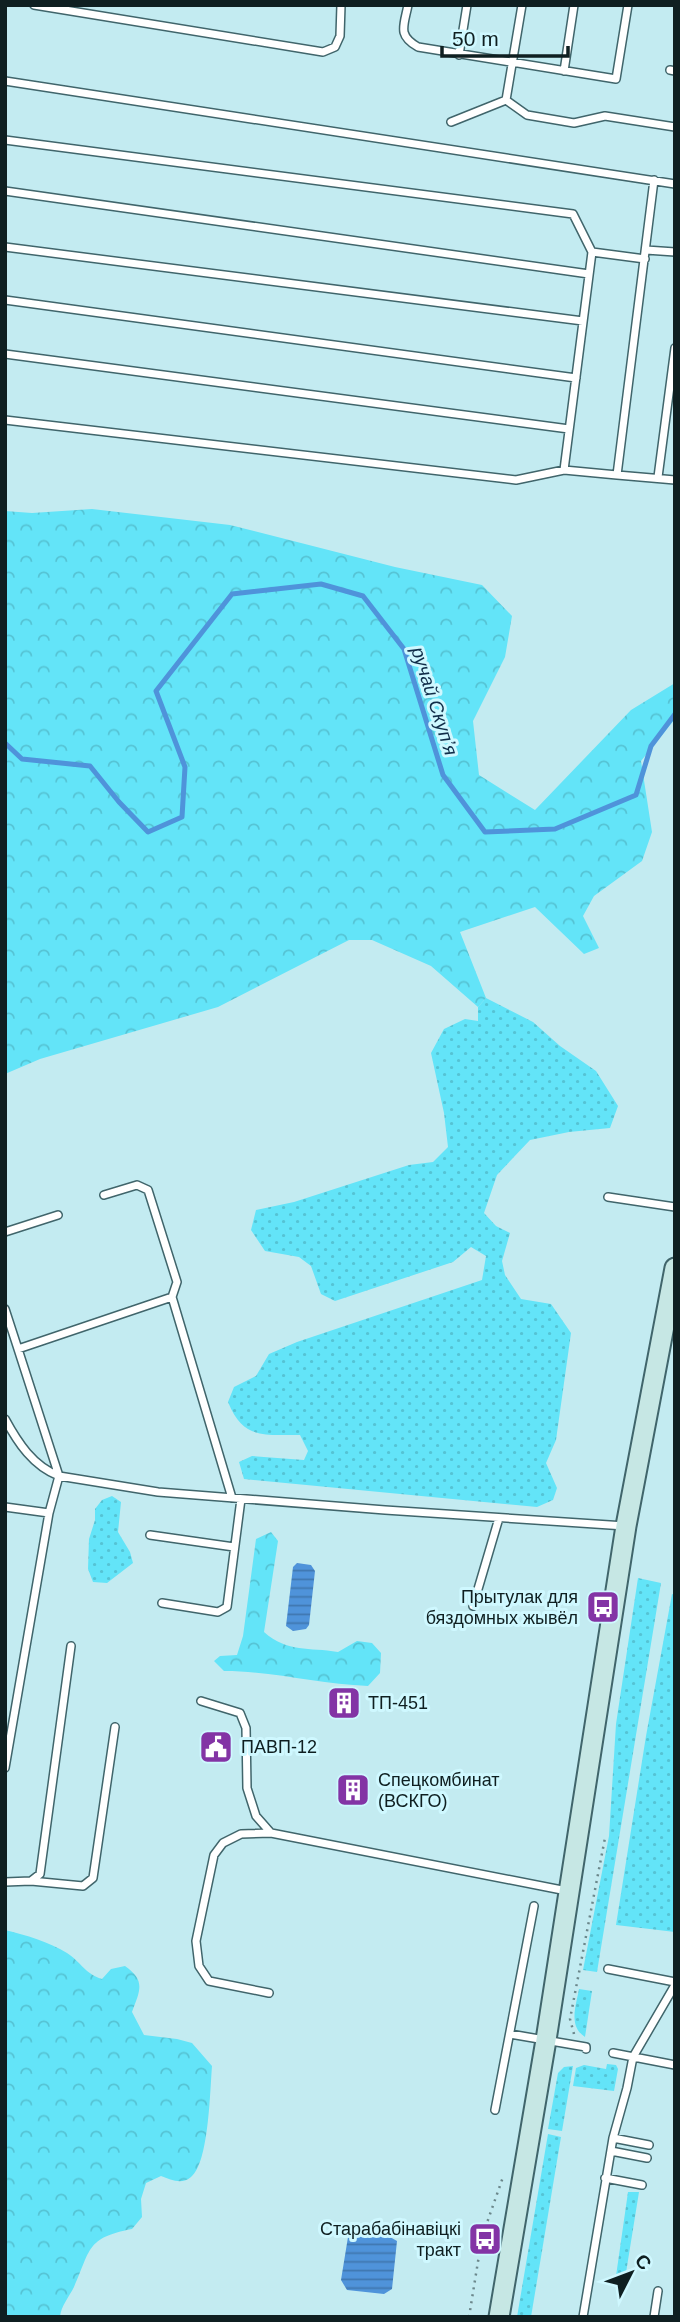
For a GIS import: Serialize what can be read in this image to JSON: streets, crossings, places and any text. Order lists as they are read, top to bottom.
{
  "water": ["ручай Скупʼя"],
  "places": {
    "bus stop": ["Прытулак для бяздомных жывёл", "Старабабінавіцкі тракт"],
    "building": ["ТП-451", "Спецкомбинат (ВСКГО)"],
    "public building": ["ПАВП-12"]
  },
  "scale_bar": "50 m",
  "north": "top right"
}
